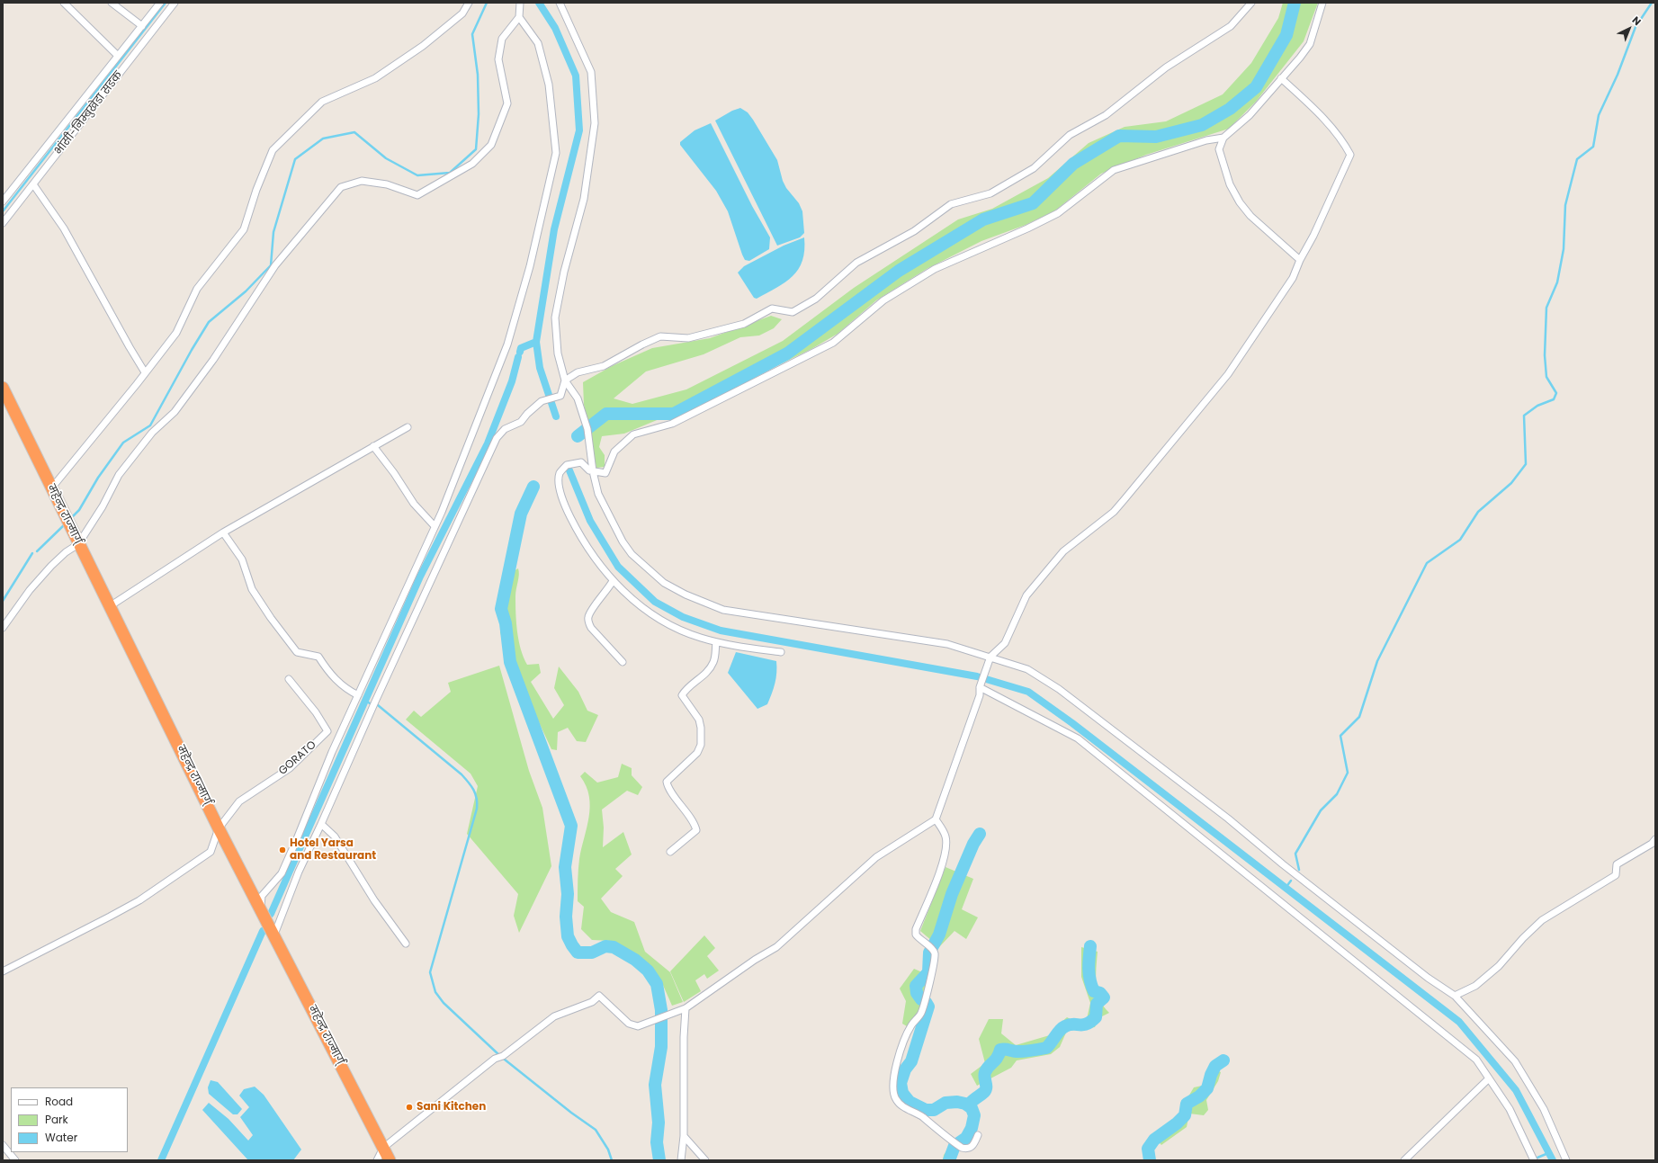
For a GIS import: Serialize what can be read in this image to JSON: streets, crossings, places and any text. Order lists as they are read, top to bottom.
{
  "streets": {
    "highway": ["महेन्द्र राज्मार्ग्"],
    "street": ["भांसी-निम्बुखेडा सडक", "GORATO"]
  },
  "crossings": [
    ["महेन्द्र राज्मार्ग्", "GORATO"]
  ],
  "places": ["Hotel Yarsa and Restaurant", "Sani Kitchen"],
  "legend": ["Road", "Park", "Water"],
  "north": "top right"
}
